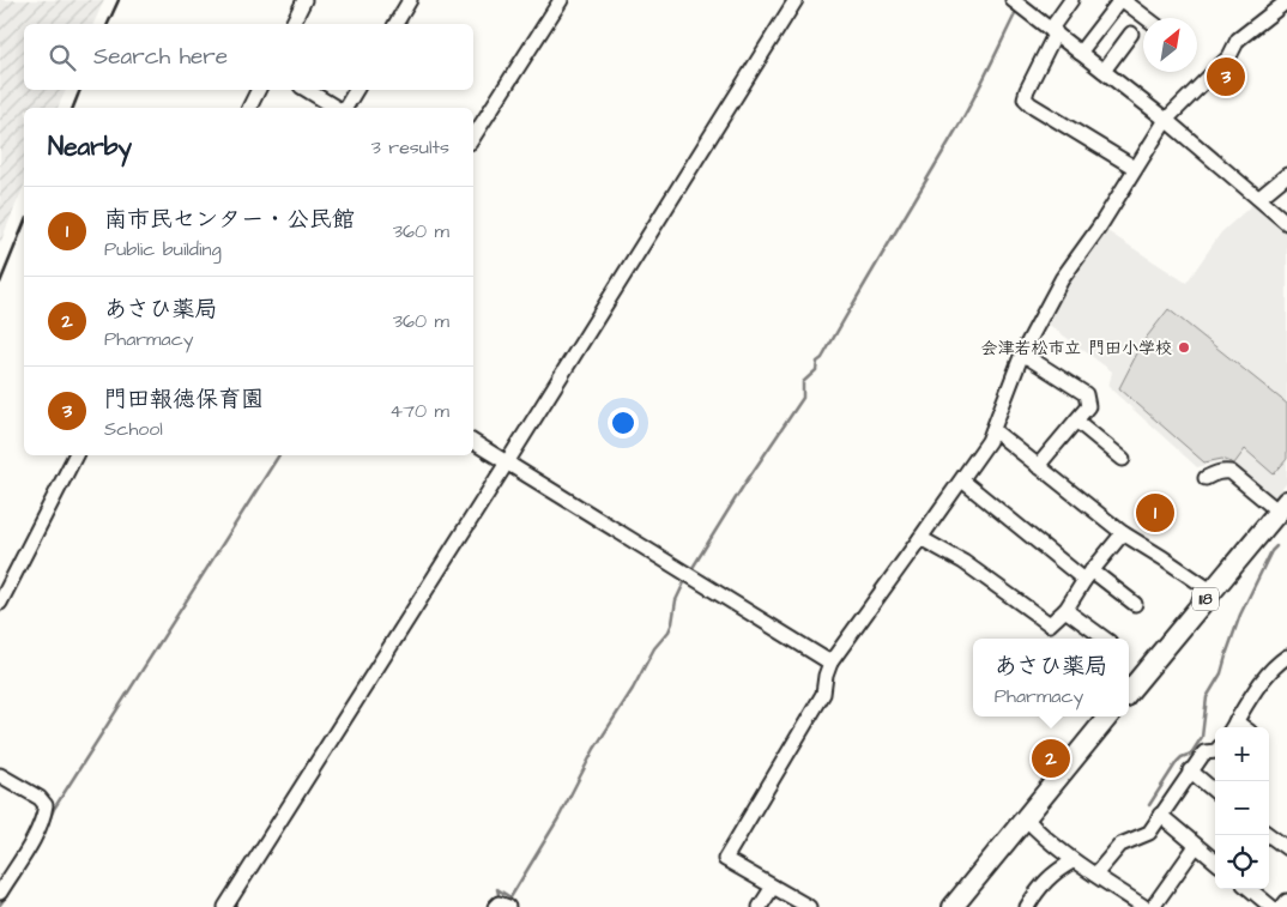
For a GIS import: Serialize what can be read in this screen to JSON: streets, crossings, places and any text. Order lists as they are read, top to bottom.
{
  "streets": {
    "highway": ["118"]
  },
  "places": ["会津若松市立 門田小学校"],
  "north": "top right",
  "page": {
    "search": "Search here",
    "pins": ["3", "1", "2"],
    "heading": ["Nearby", "3 results"],
    "list": [
      {
        "mark": "1",
        "name": "南市民センター・公民館",
        "note": "Public building",
        "value": "360 m"
      },
      {
        "mark": "2",
        "name": "あさひ薬局",
        "note": "Pharmacy",
        "value": "360 m"
      },
      {
        "mark": "3",
        "name": "門田報徳保育園",
        "note": "School",
        "value": "470 m"
      }
    ],
    "popup": ["あさひ薬局", "Pharmacy"],
    "map_buttons": ["+", "−"]
  }
}
